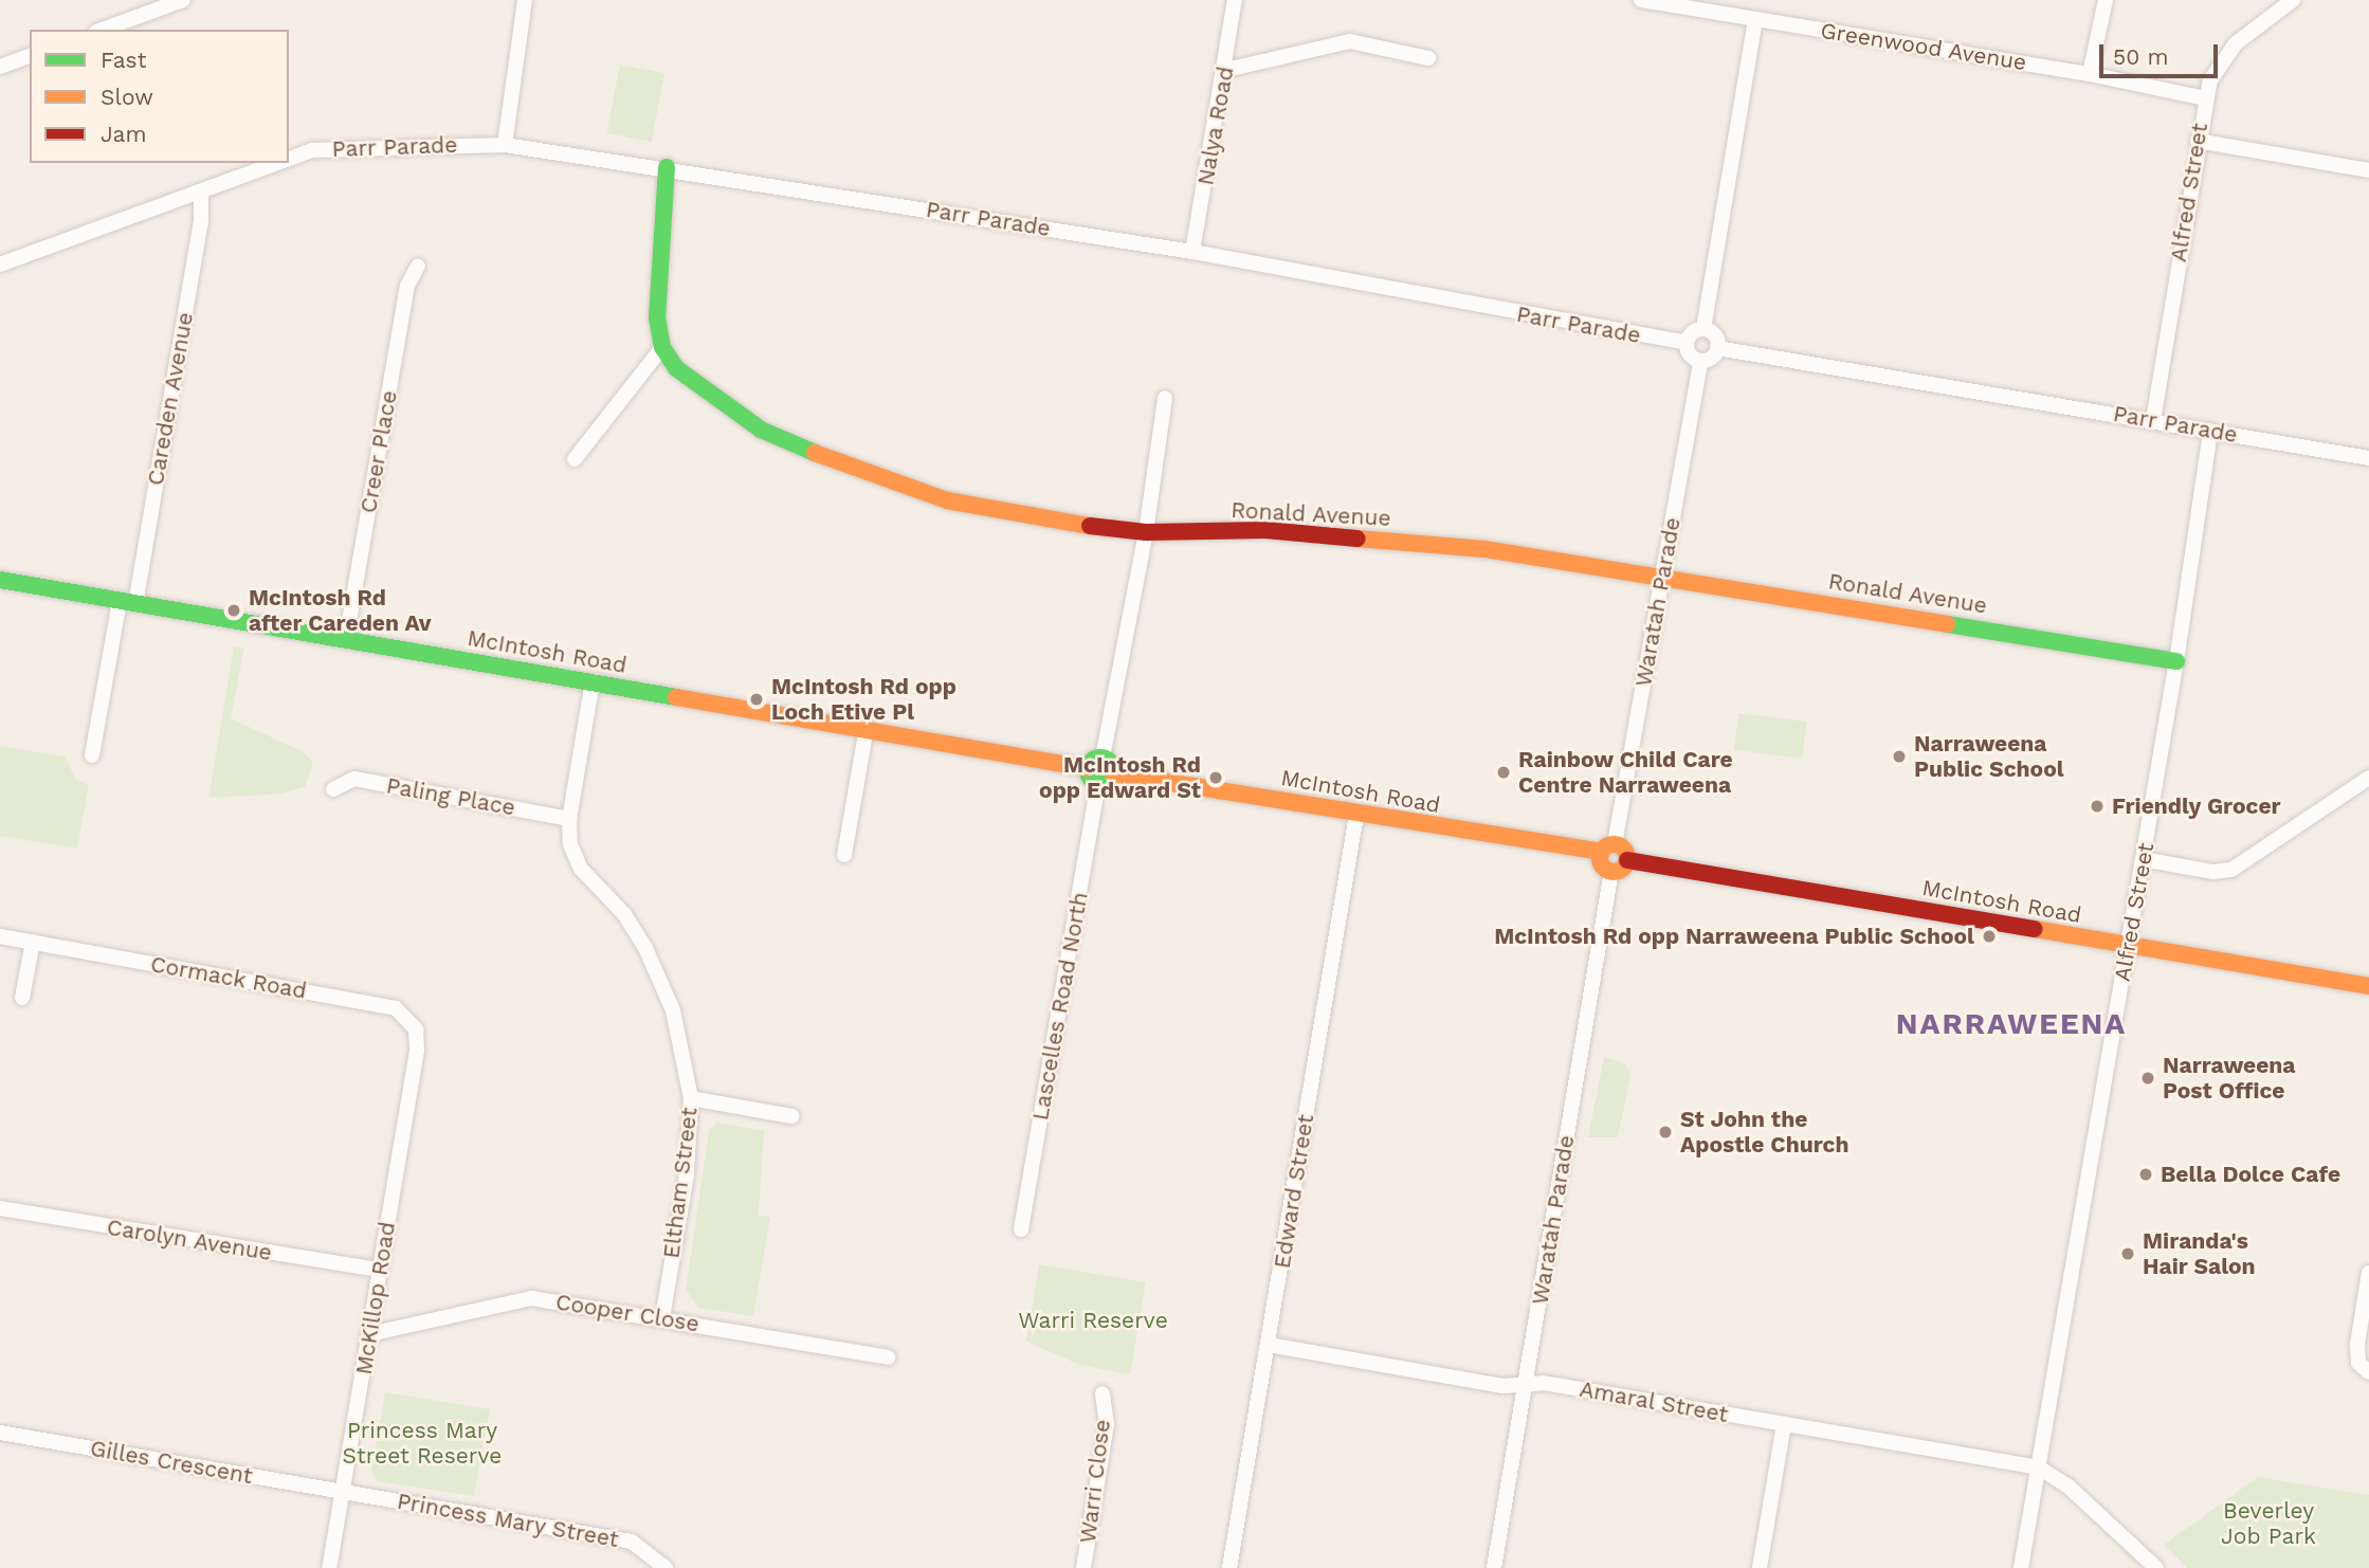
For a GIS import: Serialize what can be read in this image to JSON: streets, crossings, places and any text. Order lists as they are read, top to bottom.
{
  "streets": {
    "street": [
      "Greenwood Avenue",
      "Nalya Road",
      "Parr Parade",
      "Alfred Street",
      "Careden Avenue",
      "Creer Place",
      "Ronald Avenue",
      "Waratah Parade",
      "McIntosh Road",
      "Paling Place",
      "Cormack Road",
      "Lascelles Road North",
      "Eltham Street",
      "Edward Street",
      "Carolyn Avenue",
      "McKillop Road",
      "Cooper Close",
      "Amaral Street",
      "Gilles Crescent",
      "Warri Close",
      "Princess Mary Street"
    ]
  },
  "crossings": [
    ["Greenwood Avenue", "Alfred Street"],
    ["Nalya Road", "Parr Parade"],
    ["Parr Parade", "Alfred Street"],
    ["Parr Parade", "Careden Avenue"],
    ["Parr Parade", "Waratah Parade"],
    ["Alfred Street", "Ronald Avenue"],
    ["Alfred Street", "McIntosh Road"],
    ["Alfred Street", "Amaral Street"],
    ["Careden Avenue", "McIntosh Road"],
    ["Creer Place", "McIntosh Road"],
    ["Ronald Avenue", "Waratah Parade"],
    ["Waratah Parade", "McIntosh Road"],
    ["Waratah Parade", "Amaral Street"],
    ["McIntosh Road", "Lascelles Road North"],
    ["McIntosh Road", "Eltham Street"],
    ["McIntosh Road", "Edward Street"],
    ["Paling Place", "Eltham Street"],
    ["Cormack Road", "McKillop Road"],
    ["Eltham Street", "Cooper Close"],
    ["Edward Street", "Amaral Street"],
    ["Carolyn Avenue", "McKillop Road"],
    ["McKillop Road", "Cooper Close"],
    ["McKillop Road", "Gilles Crescent"],
    ["McKillop Road", "Princess Mary Street"],
    ["Gilles Crescent", "Princess Mary Street"]
  ],
  "districts": ["NARRAWEENA"],
  "parks": ["Warri Reserve", "Princess Mary Street Reserve", "Beverley Job Park"],
  "places": [
    "McIntosh Rd after Careden Av",
    "McIntosh Rd opp Loch Etive Pl",
    "Narraweena Public School",
    "Rainbow Child Care Centre Narraweena",
    "McIntosh Rd opp Edward St",
    "Friendly Grocer",
    "McIntosh Rd opp Narraweena Public School",
    "Narraweena Post Office",
    "St John the Apostle Church",
    "Bella Dolce Cafe",
    "Miranda's Hair Salon"
  ],
  "legend": ["Fast", "Slow", "Jam"],
  "scale_bar": "50 m"
}
